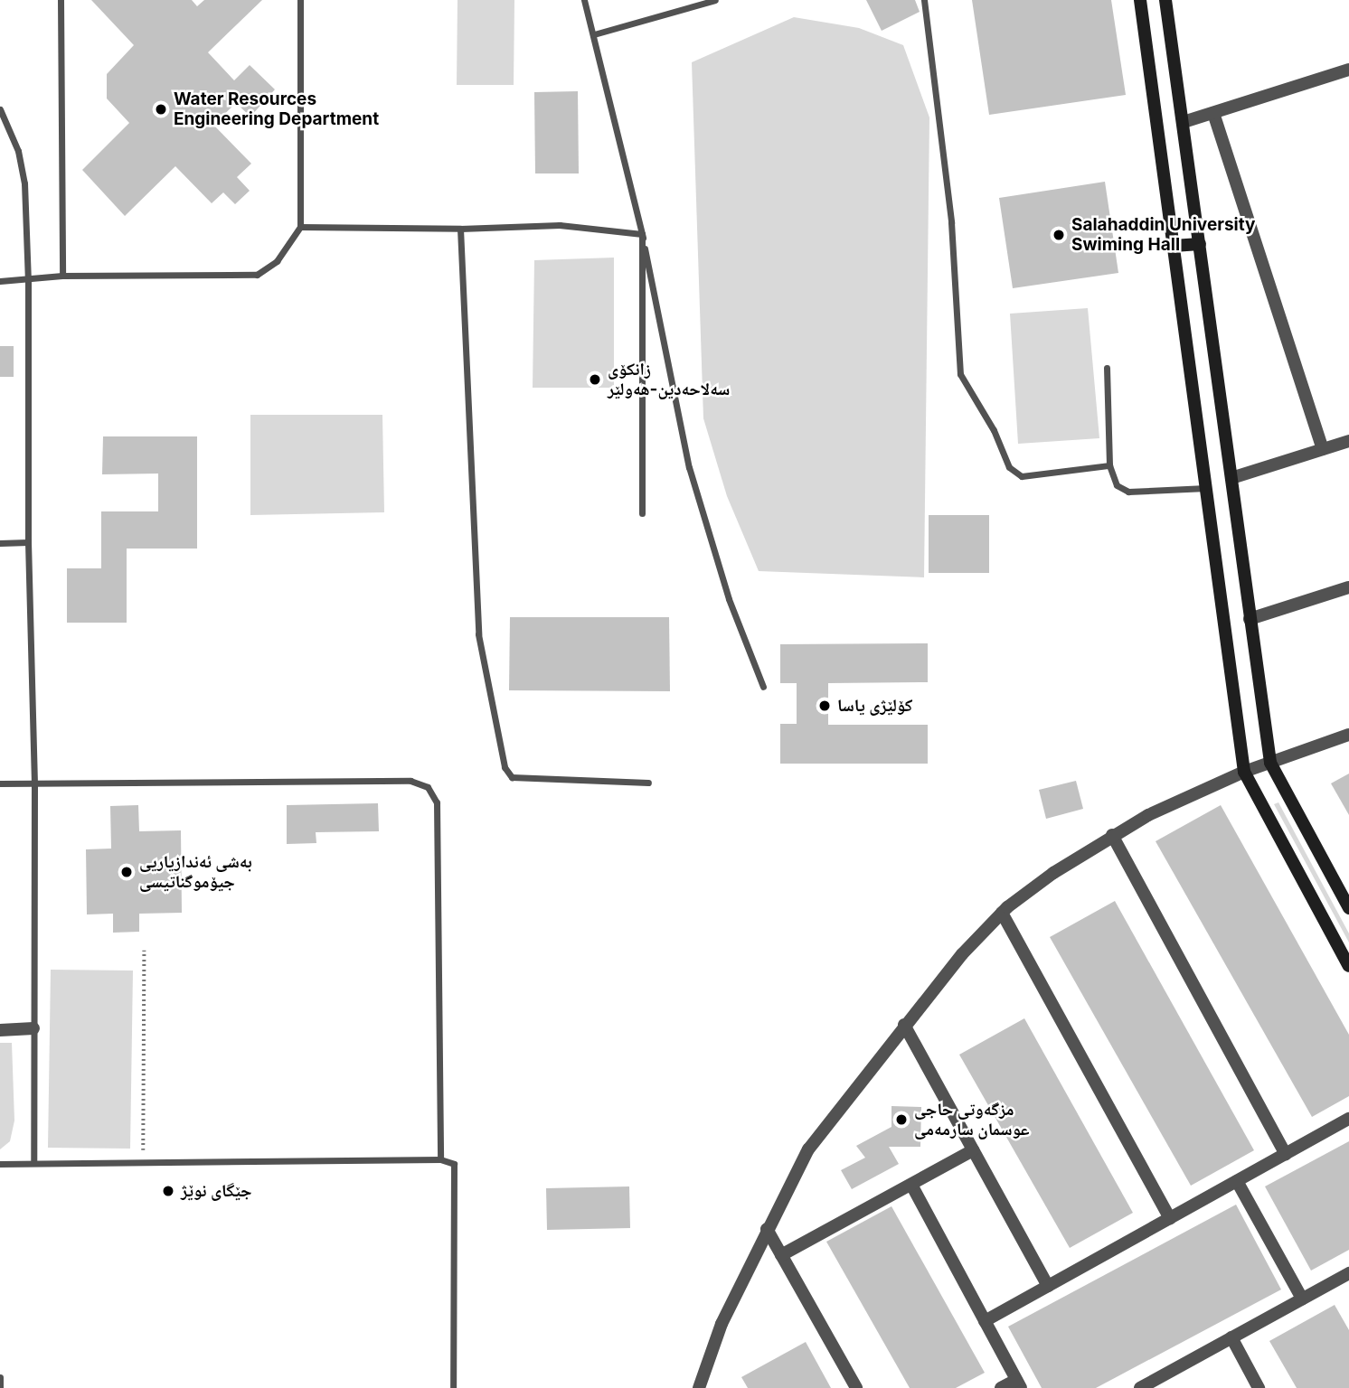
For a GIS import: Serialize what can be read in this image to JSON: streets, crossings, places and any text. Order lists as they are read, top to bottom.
{
  "places": [
    "Water Resources Engineering Department",
    "Salahaddin University Swiming Hall",
    "زانکۆی سەلاحەدین-هەولێر",
    "کۆلێژی یاسا",
    "بەشی ئەندازیاریی جیۆموگناتیسی",
    "مزگەوتی حاجی عوسمان سارمەمی",
    "جێگای نوێژ"
  ]
}
